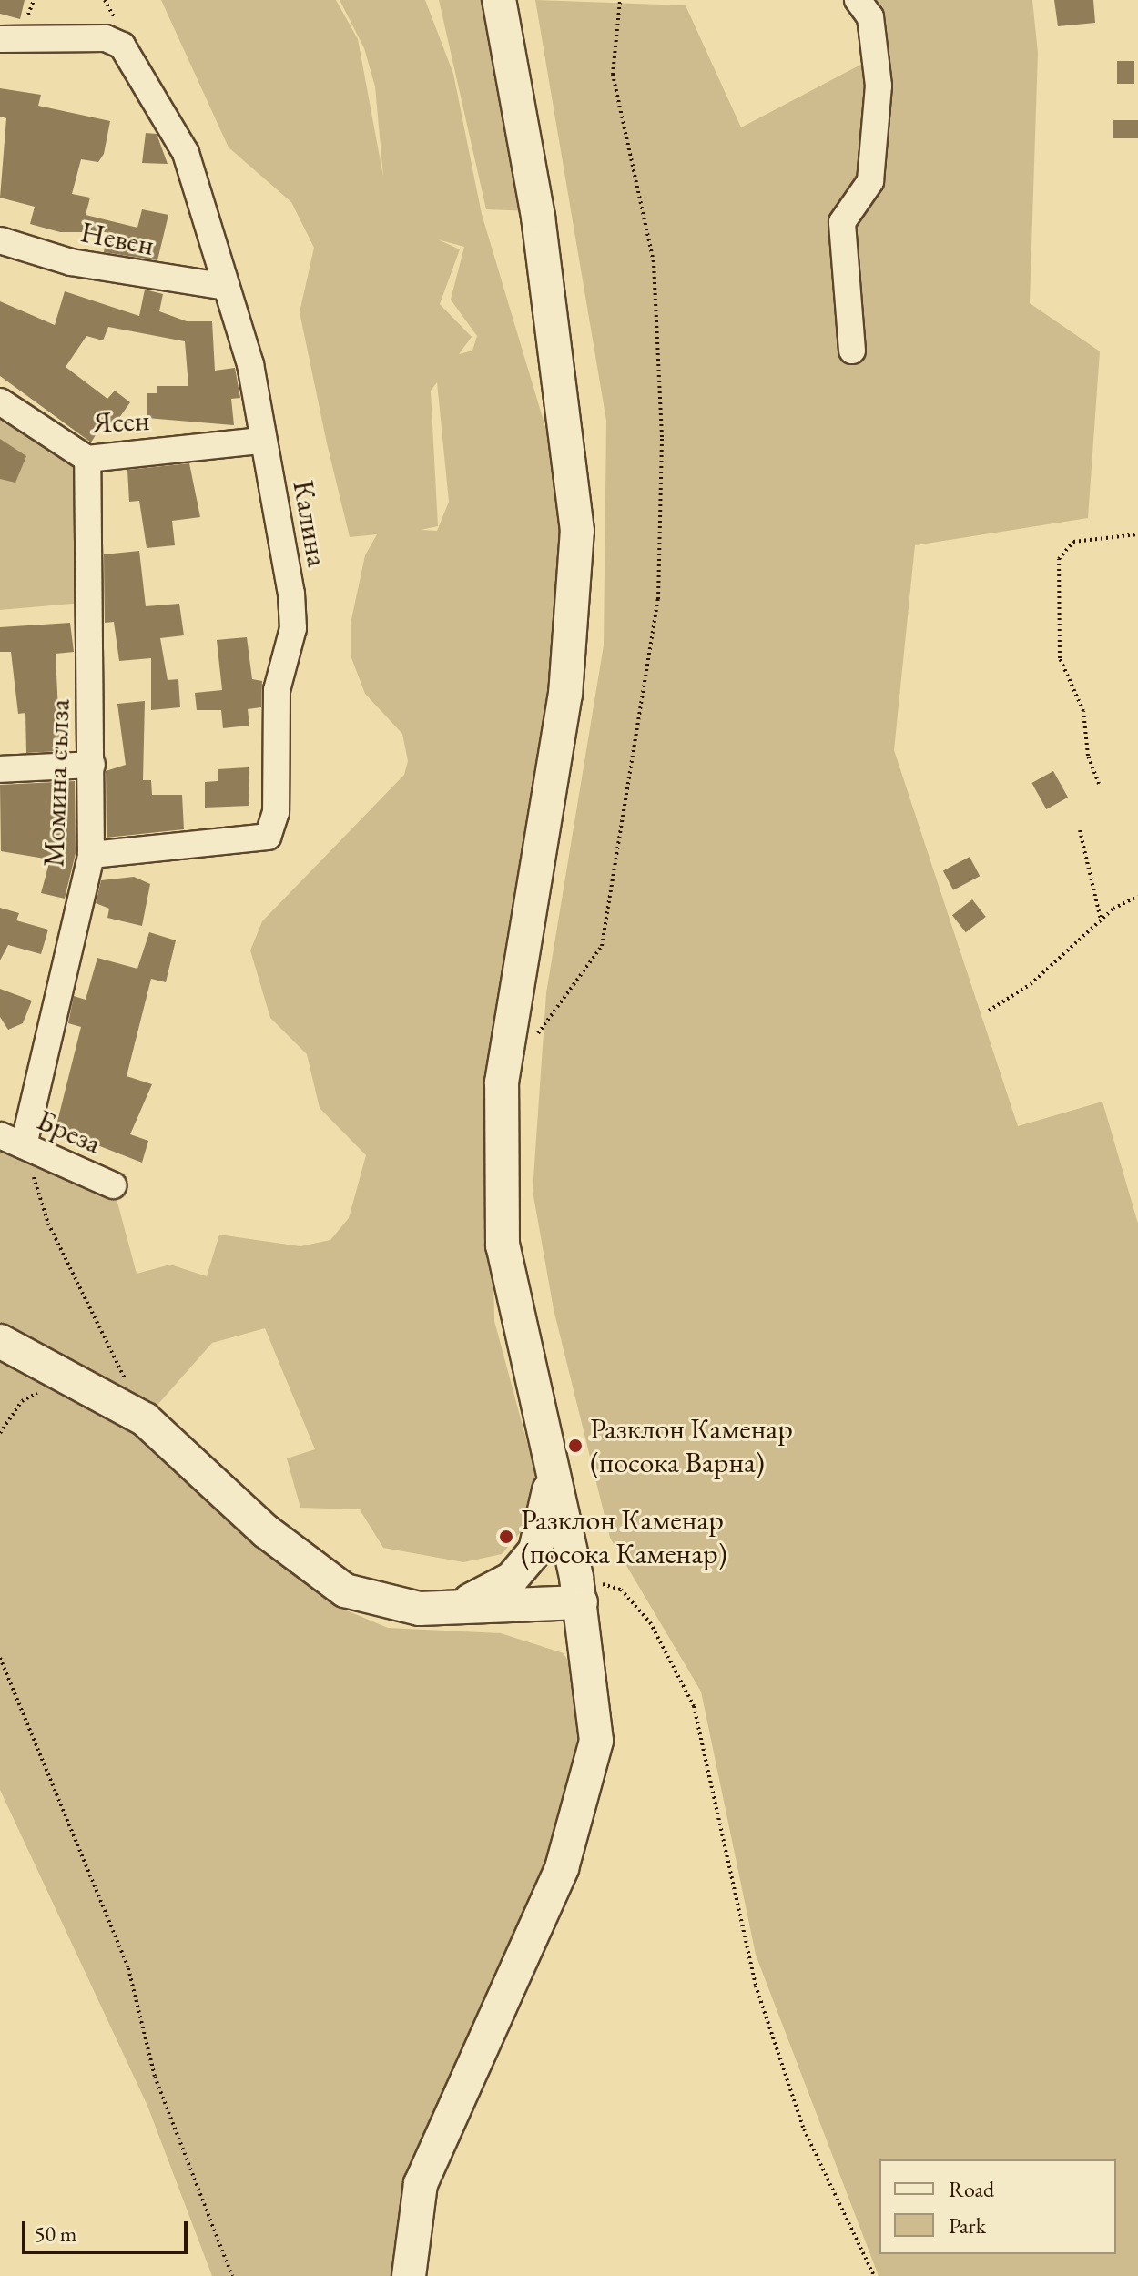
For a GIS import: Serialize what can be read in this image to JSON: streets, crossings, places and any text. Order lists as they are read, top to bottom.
{
  "streets": {
    "street": [
      "Невен",
      "Ясен",
      "Калина",
      "Момина сълза",
      "Бреза"
    ]
  },
  "crossings": [
    ["Невен", "Калина"],
    ["Ясен", "Калина"],
    ["Ясен", "Момина сълза"],
    ["Калина", "Момина сълза"],
    ["Момина сълза", "Бреза"]
  ],
  "places": ["Разклон Каменар (посока Варна)", "Разклон Каменар (посока Каменар)"],
  "legend": ["Road", "Park"],
  "scale_bar": "50 m"
}
